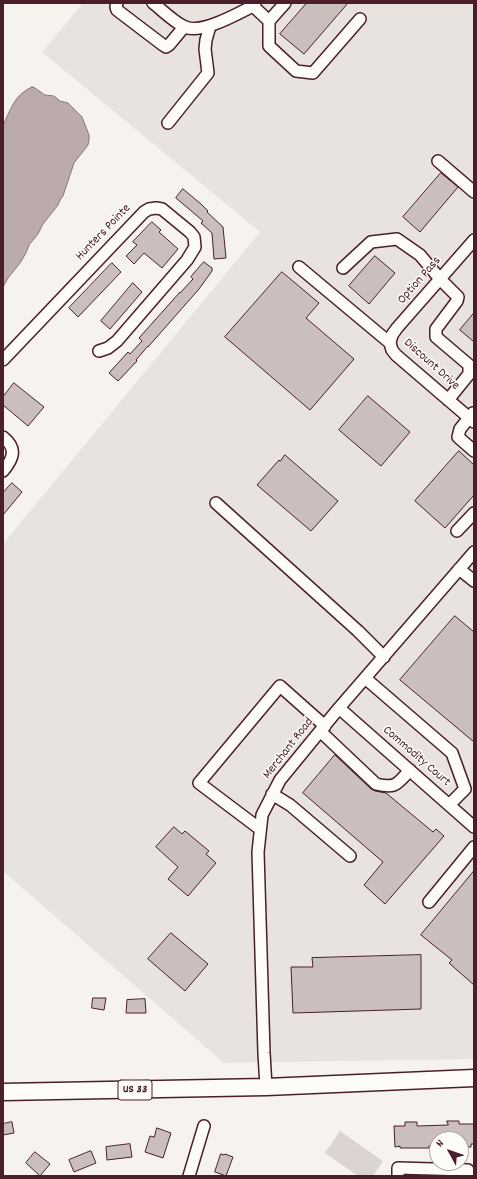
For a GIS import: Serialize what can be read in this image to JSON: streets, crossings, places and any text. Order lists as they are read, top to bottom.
{
  "streets": {
    "highway": ["US 33"],
    "street": [
      "Hunters Pointe",
      "Option Pass",
      "Discount Drive",
      "Merchant Road",
      "Commodity Court"
    ]
  },
  "crossings": [
    ["Option Pass", "Discount Drive"],
    ["Merchant Road", "Commodity Court"],
    ["Merchant Road", "US 33"]
  ],
  "north": "top left"
}
